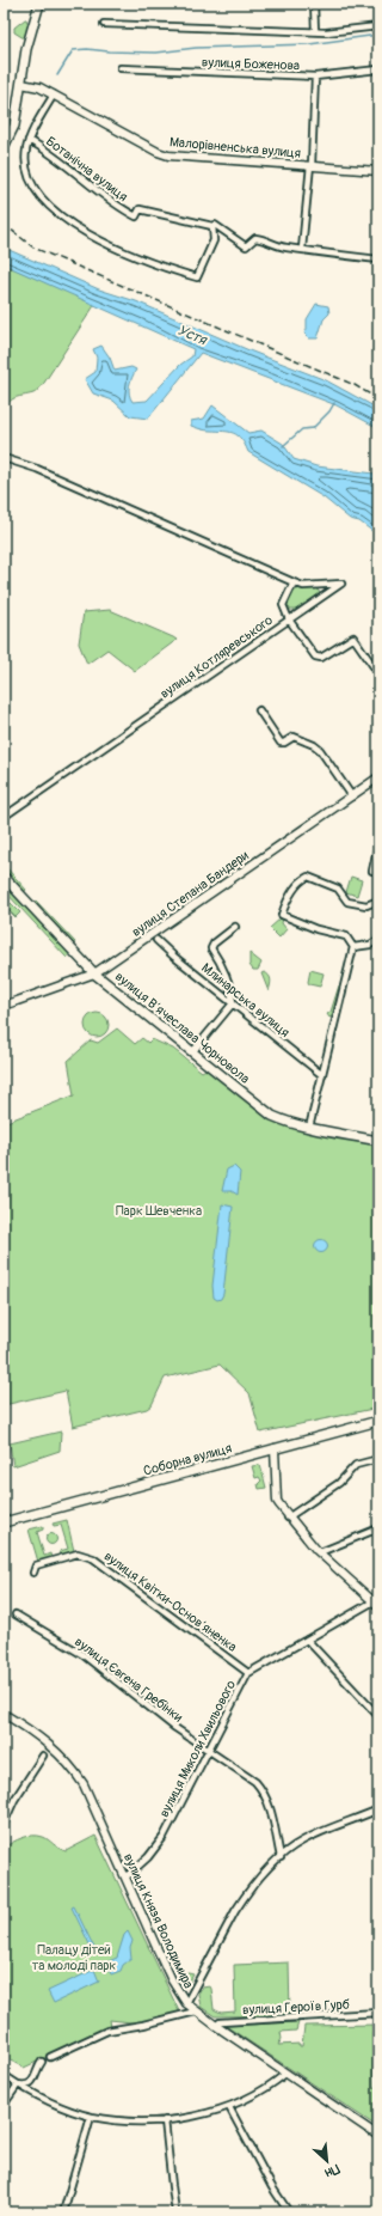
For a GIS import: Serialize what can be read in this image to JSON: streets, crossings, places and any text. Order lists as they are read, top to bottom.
{
  "streets": {
    "main road": ["вулиця Вʼячеслава Чорновола", "Соборна вулиця"],
    "street": [
      "вулиця Боженова",
      "Малорівненська вулиця",
      "Ботанічна вулиця",
      "вулиця Котляревського",
      "вулиця Степана Бандери",
      "Млинарська вулиця",
      "вулиця Квітки-Основʼяненка",
      "вулиця Євгена Гребінки",
      "вулиця Миколи Хвильового",
      "вулиця Князя Володимира",
      "вулиця Героїв Гурб"
    ]
  },
  "crossings": [
    ["Малорівненська вулиця", "Ботанічна вулиця"],
    ["вулиця Степана Бандери", "вулиця Вʼячеслава Чорновола"],
    ["вулиця Квітки-Основʼяненка", "вулиця Миколи Хвильового"],
    ["вулиця Євгена Гребінки", "вулиця Миколи Хвильового"],
    ["вулиця Миколи Хвильового", "вулиця Князя Володимира"],
    ["вулиця Князя Володимира", "вулиця Героїв Гурб"]
  ],
  "water": ["Устя"],
  "parks": ["Парк Шевченка", "Палацу дітей та молоді парк"],
  "north": "bottom right"
}
